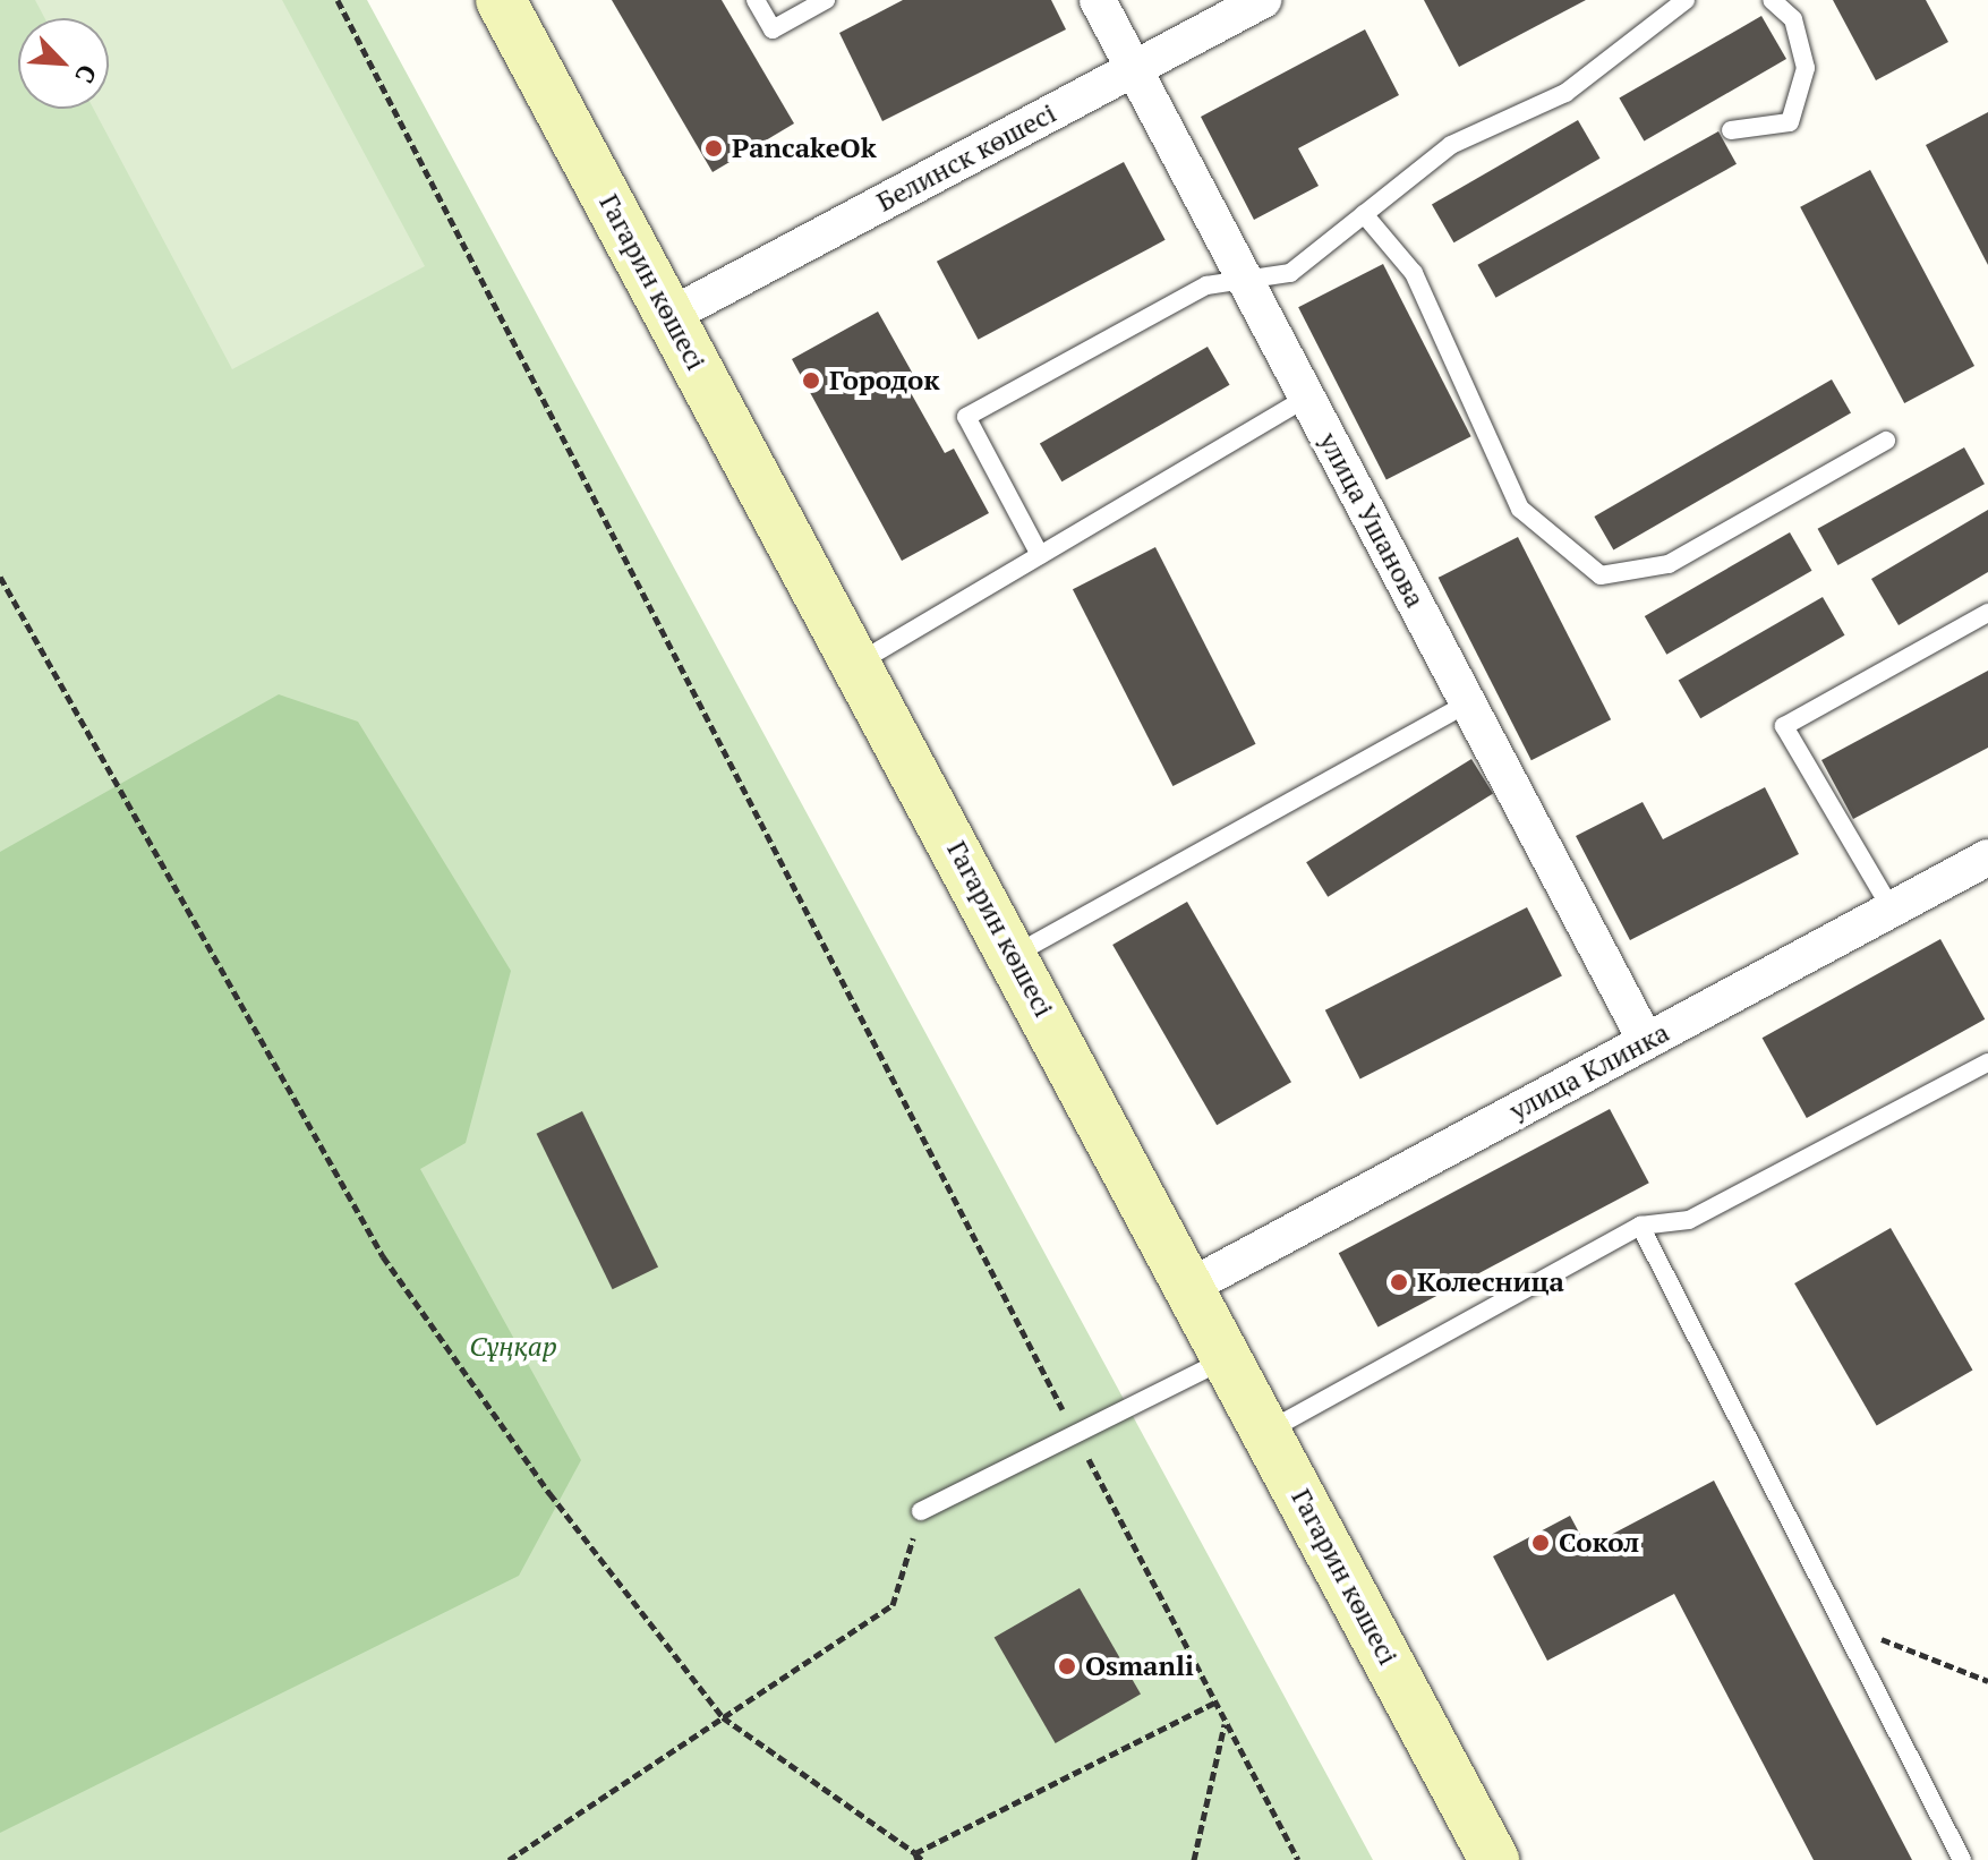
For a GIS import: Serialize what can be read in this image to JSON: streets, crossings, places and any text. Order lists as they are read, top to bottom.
{
  "streets": {
    "street": [
      "Белинск көшесі",
      "Гагарин көшесі",
      "улица Ушанова",
      "улица Клинка"
    ]
  },
  "crossings": [
    ["Белинск көшесі", "Гагарин көшесі"],
    ["Белинск көшесі", "улица Ушанова"],
    ["Гагарин көшесі", "улица Клинка"],
    ["улица Ушанова", "улица Клинка"]
  ],
  "parks": ["Сұңқар"],
  "places": [
    "PancakeOk",
    "Городок",
    "Колесница",
    "Сокол",
    "Osmanli"
  ],
  "north": "bottom right"
}
